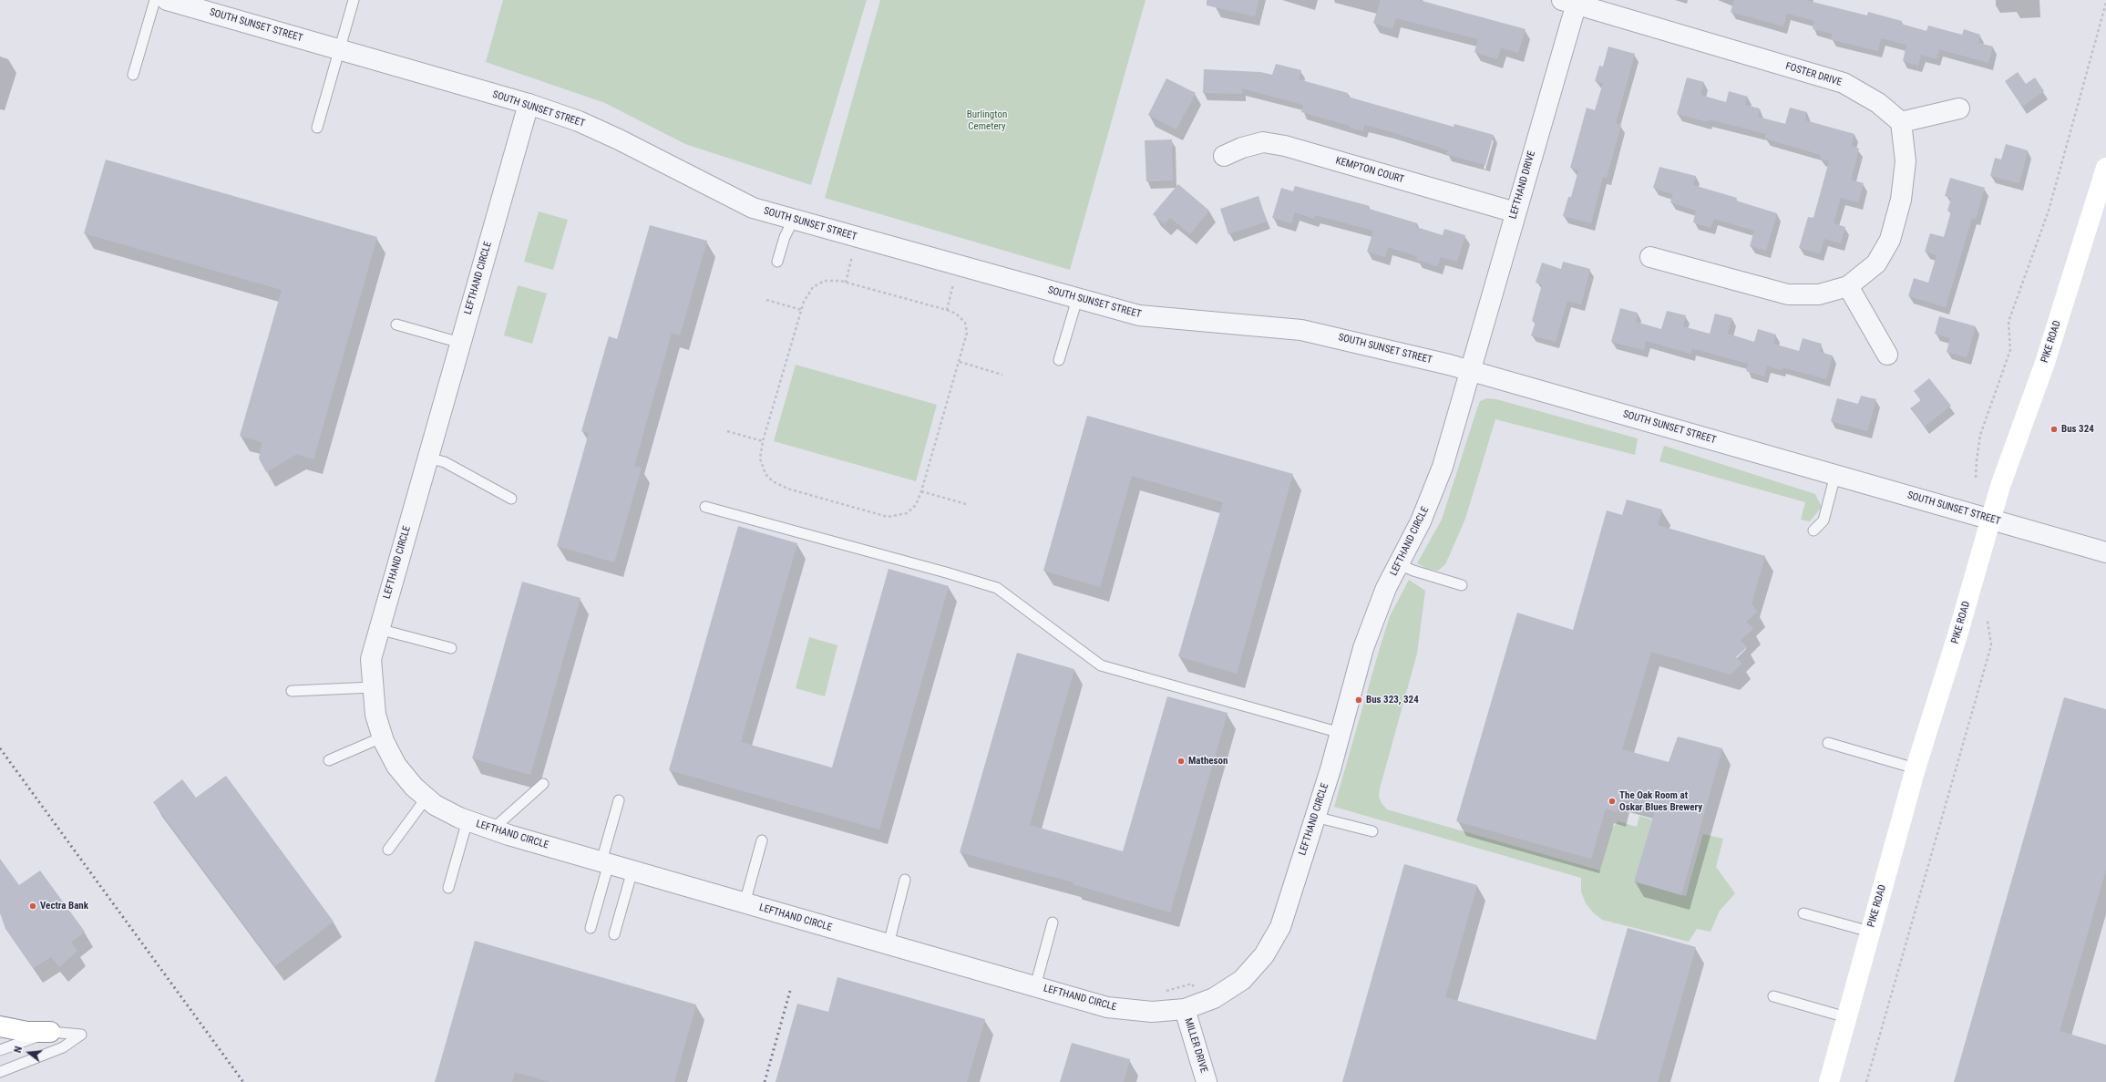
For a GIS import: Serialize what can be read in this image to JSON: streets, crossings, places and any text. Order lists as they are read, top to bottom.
{
  "streets": {
    "main road": ["PIKE ROAD"],
    "street": [
      "SOUTH SUNSET STREET",
      "FOSTER DRIVE",
      "KEMPTON COURT",
      "LEFTHAND DRIVE",
      "LEFTHAND CIRCLE",
      "MILLER DRIVE"
    ]
  },
  "crossings": [
    ["SOUTH SUNSET STREET", "LEFTHAND DRIVE"],
    ["SOUTH SUNSET STREET", "LEFTHAND CIRCLE"],
    ["SOUTH SUNSET STREET", "PIKE ROAD"],
    ["FOSTER DRIVE", "LEFTHAND DRIVE"],
    ["KEMPTON COURT", "LEFTHAND DRIVE"],
    ["LEFTHAND DRIVE", "LEFTHAND CIRCLE"],
    ["LEFTHAND CIRCLE", "MILLER DRIVE"]
  ],
  "parks": ["Burlington Cemetery"],
  "places": [
    "Bus 324",
    "Bus 323, 324",
    "Matheson",
    "The Oak Room at Oskar Blues Brewery",
    "Vectra Bank"
  ],
  "north": "left"
}
